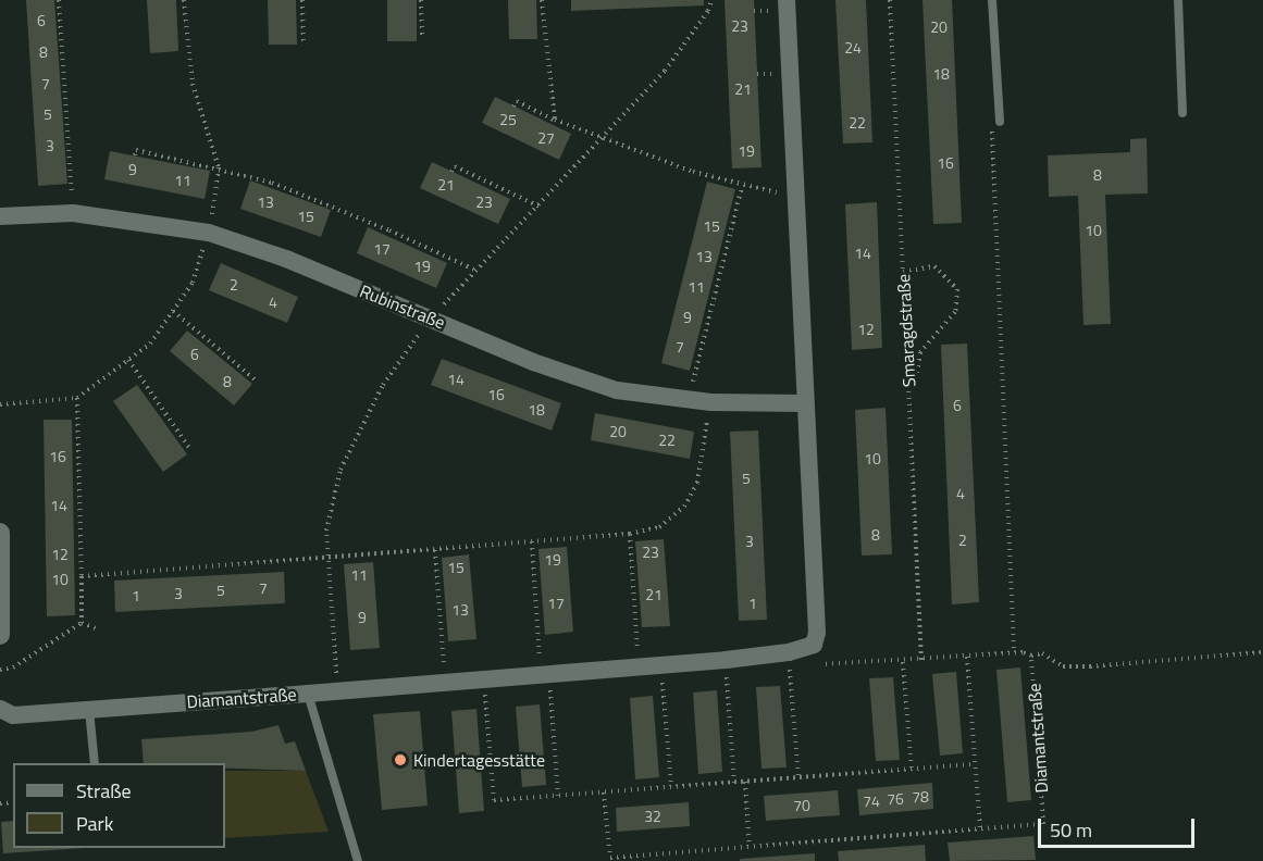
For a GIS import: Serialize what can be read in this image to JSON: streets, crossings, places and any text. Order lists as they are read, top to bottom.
{
  "streets": {
    "street": ["Rubinstraße", "Diamantstraße"],
    "path": ["Smaragdstraße"]
  },
  "crossings": [
    ["Rubinstraße", "Diamantstraße"]
  ],
  "places": ["Kindertagesstätte"],
  "house_numbers": [
    "6",
    "23",
    "20",
    "24",
    "8",
    "18",
    "7",
    "21",
    "5",
    "25",
    "22",
    "27",
    "3",
    "19",
    "16",
    "9",
    "8",
    "11",
    "21",
    "13",
    "23",
    "15",
    "15",
    "10",
    "17",
    "14",
    "13",
    "19",
    "2",
    "11",
    "4",
    "9",
    "12",
    "7",
    "6",
    "14",
    "8",
    "16",
    "6",
    "18",
    "20",
    "22",
    "16",
    "10",
    "5",
    "4",
    "14",
    "8",
    "2",
    "3",
    "23",
    "12",
    "19",
    "15",
    "11",
    "10",
    "7",
    "5",
    "3",
    "21",
    "1",
    "17",
    "1",
    "13",
    "9",
    "78",
    "76",
    "74",
    "70",
    "32"
  ],
  "legend": ["Straße", "Park"],
  "scale_bar": "50 m"
}
